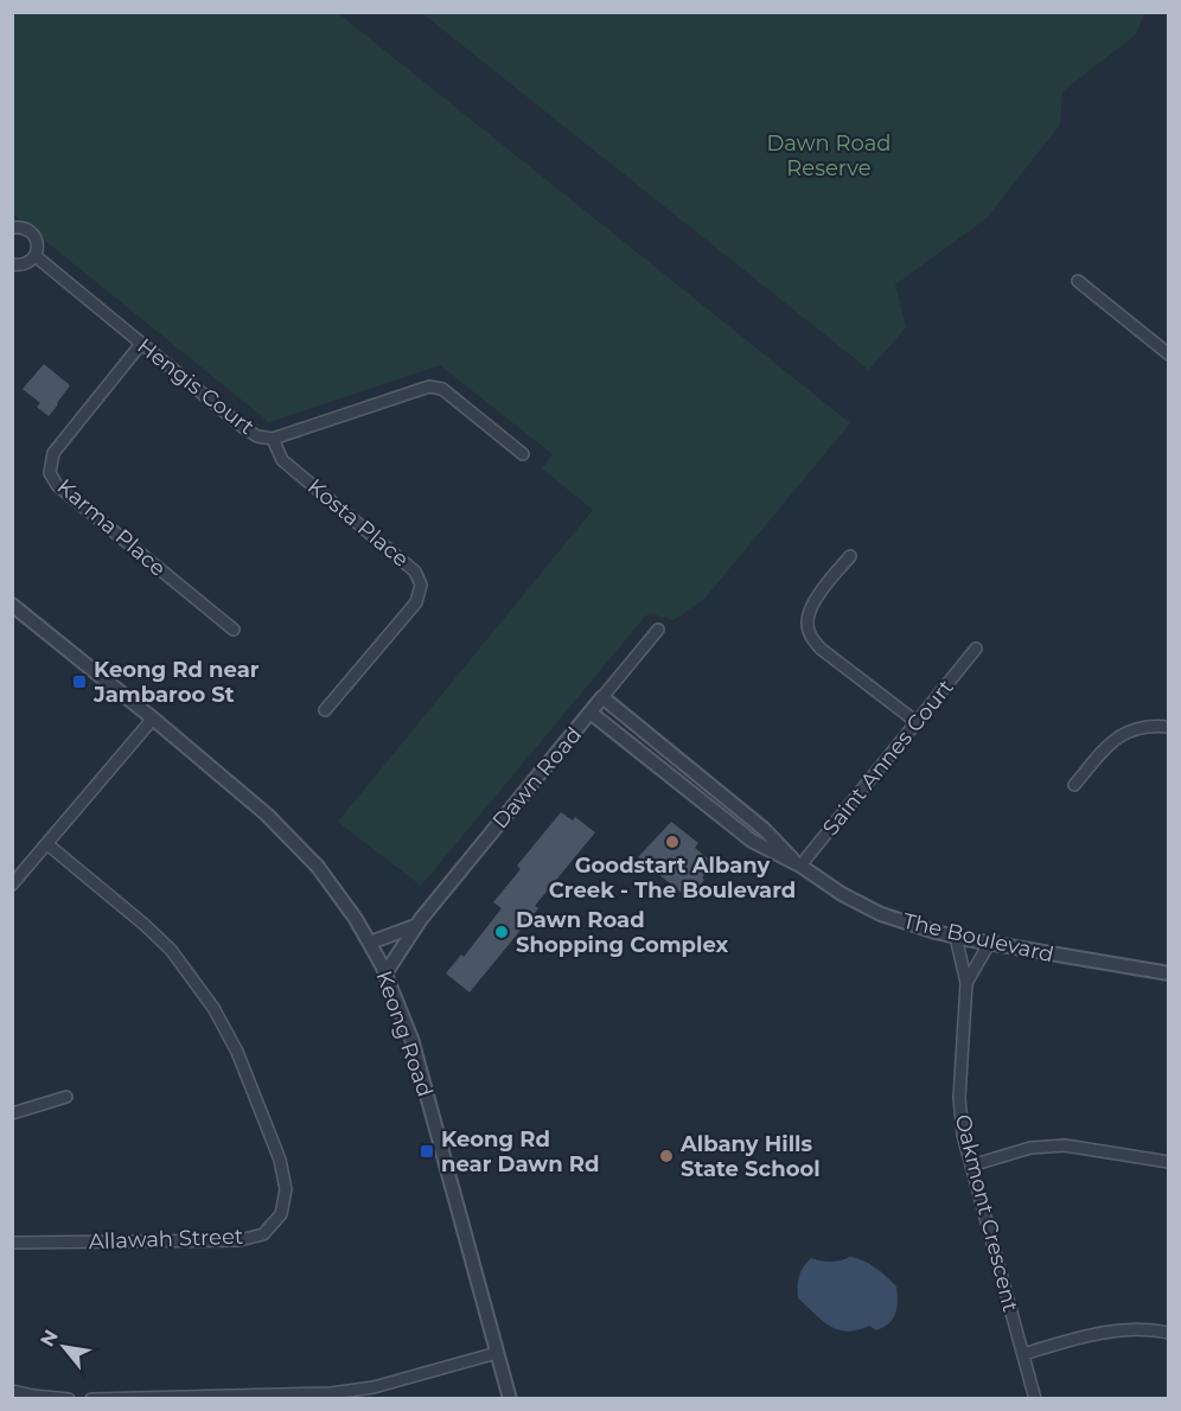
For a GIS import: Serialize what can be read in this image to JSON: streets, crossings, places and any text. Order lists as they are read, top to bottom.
{
  "streets": {
    "street": [
      "Hengis Court",
      "Kosta Place",
      "Karma Place",
      "Saint Annes Court",
      "Dawn Road",
      "The Boulevard",
      "Keong Road",
      "Oakmont Crescent",
      "Allawah Street"
    ]
  },
  "crossings": [
    ["Hengis Court", "Kosta Place"],
    ["Hengis Court", "Karma Place"],
    ["Saint Annes Court", "The Boulevard"],
    ["Dawn Road", "The Boulevard"],
    ["Dawn Road", "Keong Road"],
    ["The Boulevard", "Oakmont Crescent"]
  ],
  "parks": ["Dawn Road Reserve"],
  "places": {
    "transit": ["Keong Rd near Jambaroo St", "Keong Rd near Dawn Rd"],
    "other": ["Goodstart Albany Creek - The Boulevard", "Dawn Road Shopping Complex", "Albany Hills State School"]
  },
  "north": "top left"
}
